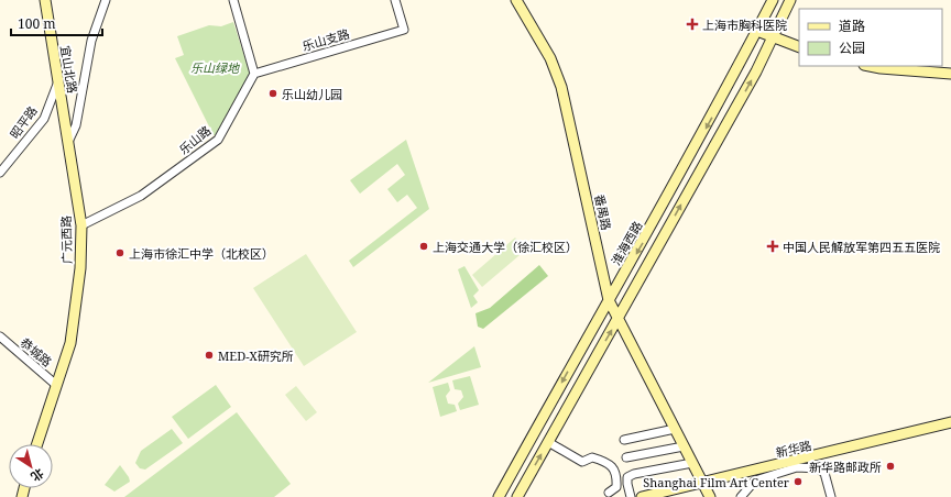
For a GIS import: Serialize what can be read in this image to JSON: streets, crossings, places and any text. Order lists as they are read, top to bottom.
{
  "streets": {
    "street": [
      "乐山支路",
      "宜山北路",
      "昭平路",
      "乐山路",
      "番禺路",
      "广元西路",
      "淮海西路",
      "恭城路",
      "新华路"
    ]
  },
  "crossings": [
    ["乐山支路", "乐山路"],
    ["宜山北路", "昭平路"],
    ["宜山北路", "广元西路"],
    ["乐山路", "广元西路"],
    ["番禺路", "淮海西路"],
    ["番禺路", "新华路"],
    ["广元西路", "恭城路"]
  ],
  "parks": ["乐山绿地"],
  "places": {
    "health": ["上海市胸科医院", "中国人民解放军第四五五医院"],
    "other": [
      "乐山幼儿园",
      "上海交通大学（徐汇校区）",
      "上海市徐汇中学（北校区）",
      "MED-X研究所",
      "新华路邮政所",
      "Shanghai Film Art Center"
    ]
  },
  "legend": ["道路", "公园"],
  "scale_bar": "100 m",
  "north": "bottom right"
}
